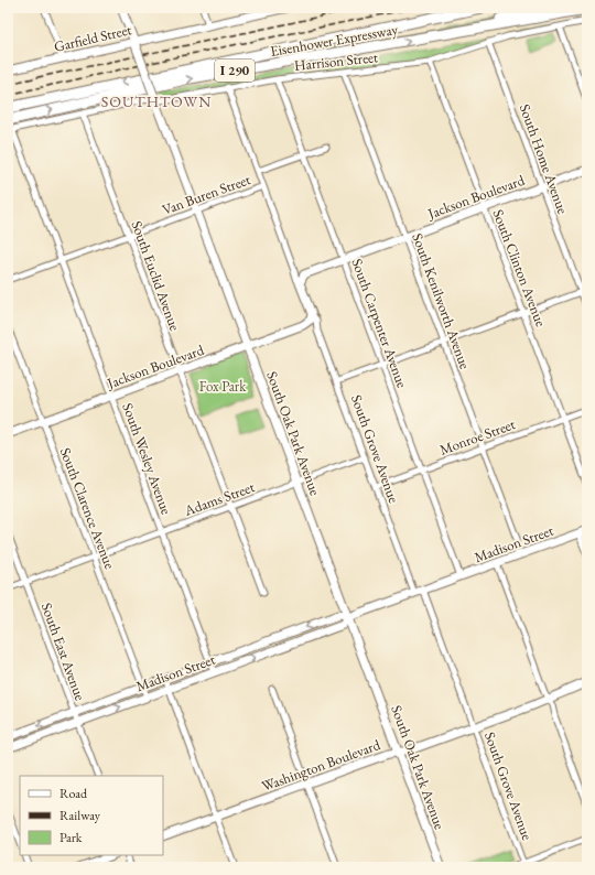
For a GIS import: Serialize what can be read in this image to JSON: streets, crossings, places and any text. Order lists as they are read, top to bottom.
{
  "streets": {
    "highway": ["Eisenhower Expressway", "I 290"],
    "street": [
      "Garfield Street",
      "Harrison Street",
      "South Home Avenue",
      "Van Buren Street",
      "Jackson Boulevard",
      "South Clinton Avenue",
      "South Euclid Avenue",
      "South Kenilworth Avenue",
      "South Carpenter Avenue",
      "South Oak Park Avenue",
      "Monroe Street",
      "South Grove Avenue",
      "South Wesley Avenue",
      "Adams Street",
      "South Clarence Avenue",
      "Madison Street",
      "South East Avenue",
      "Washington Boulevard"
    ]
  },
  "crossings": [
    ["Garfield Street", "South Oak Park Avenue"],
    ["Eisenhower Expressway", "Harrison Street"],
    ["Eisenhower Expressway", "South Wesley Avenue"],
    ["Harrison Street", "South Home Avenue"],
    ["Harrison Street", "South Clinton Avenue"],
    ["Harrison Street", "South Euclid Avenue"],
    ["Harrison Street", "South Kenilworth Avenue"],
    ["Harrison Street", "South Carpenter Avenue"],
    ["Harrison Street", "South Oak Park Avenue"],
    ["Harrison Street", "South Grove Avenue"],
    ["Harrison Street", "South Wesley Avenue"],
    ["South Home Avenue", "Jackson Boulevard"],
    ["Van Buren Street", "South Euclid Avenue"],
    ["Van Buren Street", "South Carpenter Avenue"],
    ["Van Buren Street", "South Oak Park Avenue"],
    ["Van Buren Street", "South Grove Avenue"],
    ["Van Buren Street", "South Wesley Avenue"],
    ["Jackson Boulevard", "South Clinton Avenue"],
    ["Jackson Boulevard", "South Euclid Avenue"],
    ["Jackson Boulevard", "South Kenilworth Avenue"],
    ["Jackson Boulevard", "South Carpenter Avenue"],
    ["Jackson Boulevard", "South Oak Park Avenue"],
    ["Jackson Boulevard", "South Grove Avenue"],
    ["Jackson Boulevard", "South Wesley Avenue"],
    ["Jackson Boulevard", "South Clarence Avenue"],
    ["South Clinton Avenue", "Monroe Street"],
    ["South Euclid Avenue", "Adams Street"],
    ["South Kenilworth Avenue", "Monroe Street"],
    ["South Carpenter Avenue", "Monroe Street"],
    ["South Carpenter Avenue", "Madison Street"],
    ["South Oak Park Avenue", "Adams Street"],
    ["South Oak Park Avenue", "Madison Street"],
    ["South Oak Park Avenue", "Washington Boulevard"],
    ["Monroe Street", "South Grove Avenue"],
    ["South Grove Avenue", "Adams Street"],
    ["South Grove Avenue", "Madison Street"],
    ["South Grove Avenue", "Washington Boulevard"],
    ["South Wesley Avenue", "Adams Street"],
    ["South Wesley Avenue", "Madison Street"],
    ["Adams Street", "South Clarence Avenue"],
    ["Adams Street", "South East Avenue"],
    ["South Clarence Avenue", "Madison Street"],
    ["Madison Street", "South East Avenue"]
  ],
  "districts": ["SOUTHTOWN"],
  "parks": ["Fox Park"],
  "legend": ["Road", "Railway", "Park"]
}
